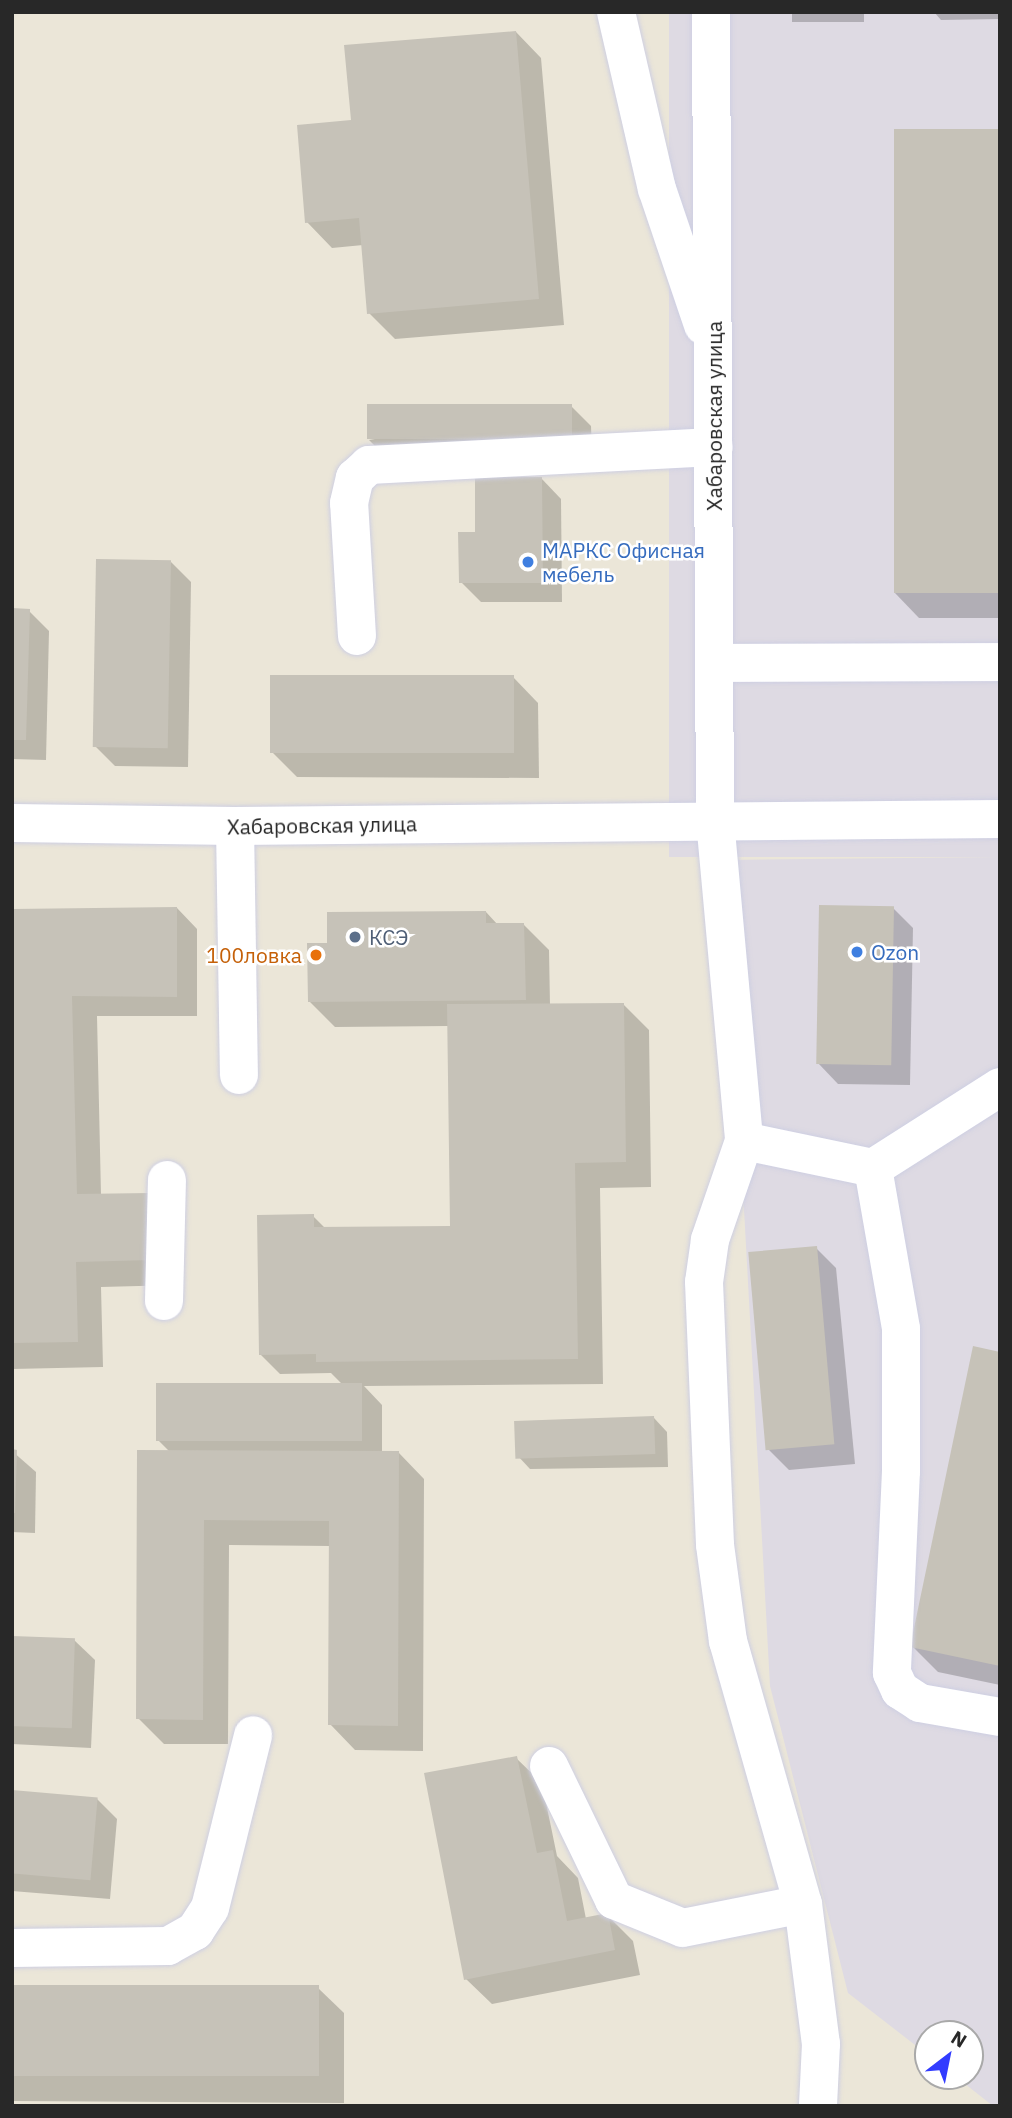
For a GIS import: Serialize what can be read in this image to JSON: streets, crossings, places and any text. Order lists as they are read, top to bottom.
{
  "streets": {
    "street": ["Хабаровская улица"]
  },
  "places": [
    "МАРКС Офисная мебель",
    "КСЭ",
    "Ozon",
    "100ловка"
  ],
  "north": "top right"
}
